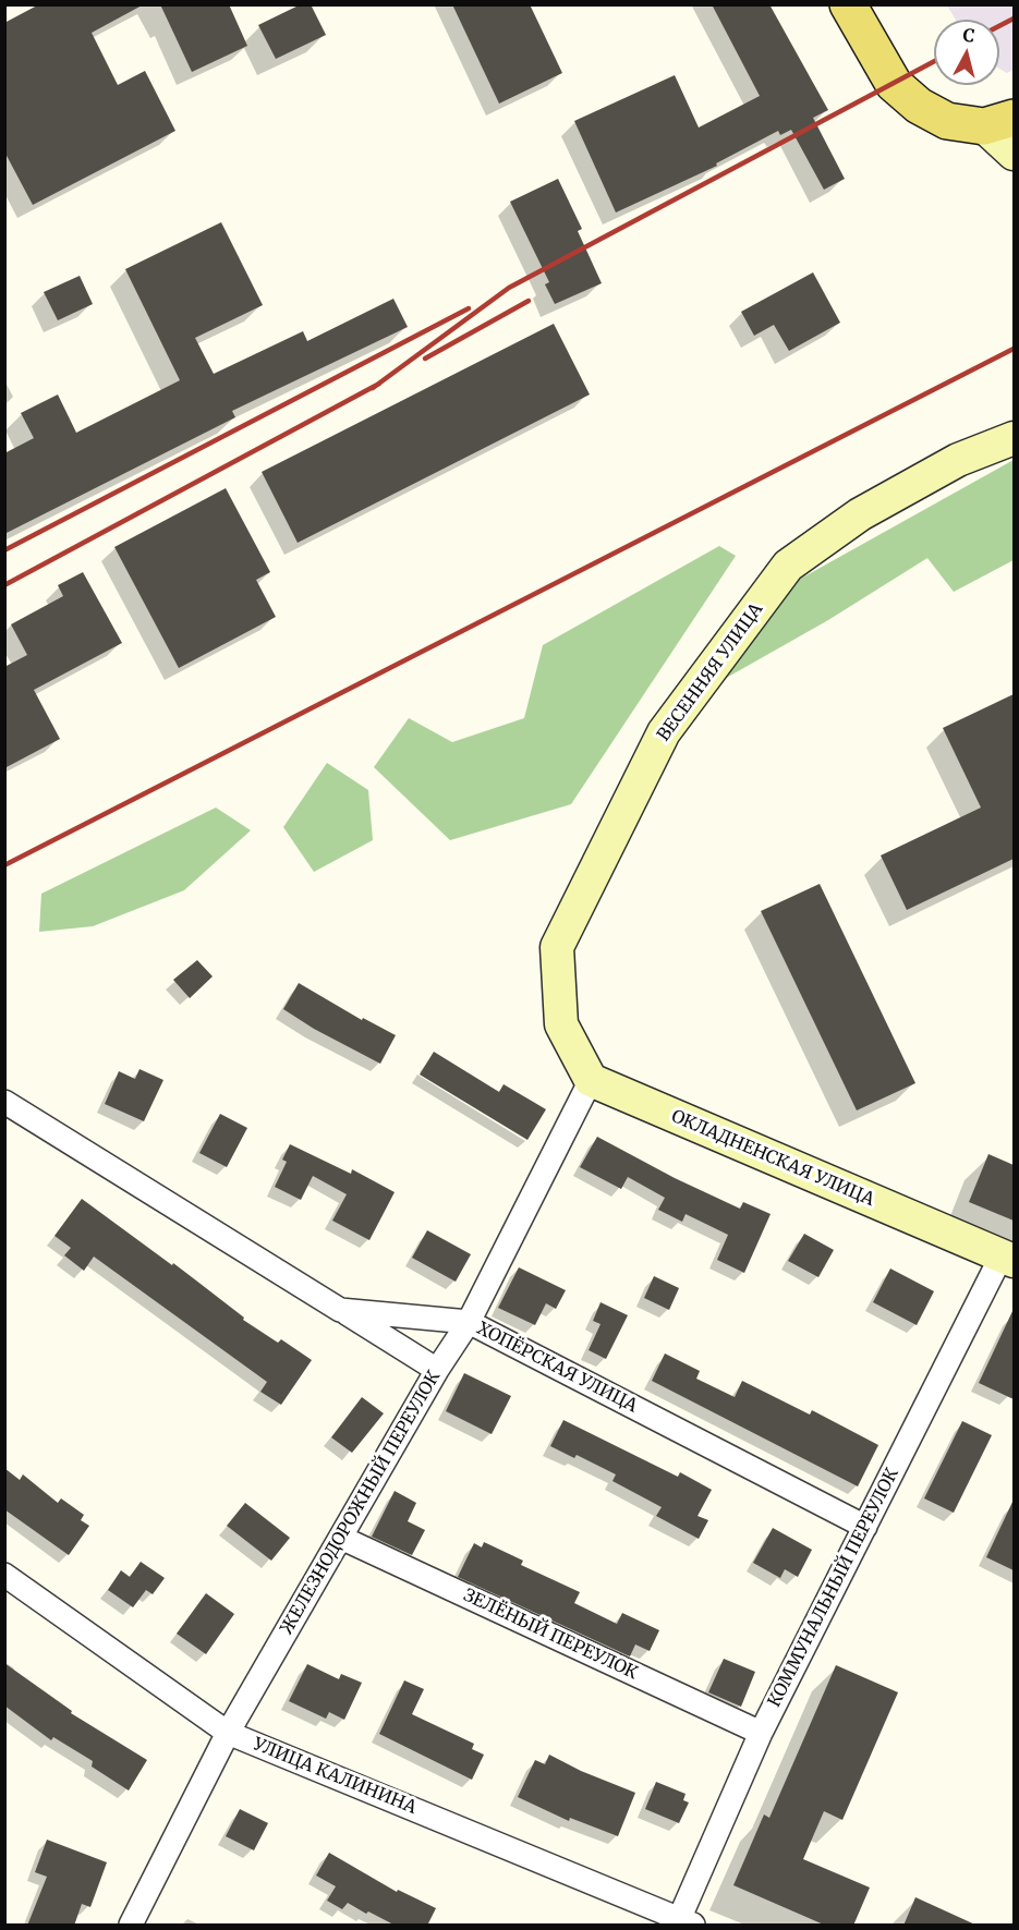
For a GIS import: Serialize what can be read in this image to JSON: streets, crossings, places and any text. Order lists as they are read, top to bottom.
{
  "streets": {
    "main road": ["ВЕСЕННЯЯ УЛИЦА", "ОКЛАДНЕНСКАЯ УЛИЦА"],
    "street": [
      "ХОПЁРСКАЯ УЛИЦА",
      "ЖЕЛЕЗНОДОРОЖНЫЙ ПЕРЕУЛОК",
      "КОММУНАЛЬНЫЙ ПЕРЕУЛОК",
      "ЗЕЛЁНЫЙ ПЕРЕУЛОК",
      "УЛИЦА КАЛИНИНА"
    ]
  },
  "crossings": [
    ["ВЕСЕННЯЯ УЛИЦА", "ОКЛАДНЕНСКАЯ УЛИЦА"],
    ["ВЕСЕННЯЯ УЛИЦА", "ЖЕЛЕЗНОДОРОЖНЫЙ ПЕРЕУЛОК"],
    ["ОКЛАДНЕНСКАЯ УЛИЦА", "ЖЕЛЕЗНОДОРОЖНЫЙ ПЕРЕУЛОК"],
    ["ОКЛАДНЕНСКАЯ УЛИЦА", "КОММУНАЛЬНЫЙ ПЕРЕУЛОК"],
    ["ХОПЁРСКАЯ УЛИЦА", "ЖЕЛЕЗНОДОРОЖНЫЙ ПЕРЕУЛОК"],
    ["ХОПЁРСКАЯ УЛИЦА", "КОММУНАЛЬНЫЙ ПЕРЕУЛОК"],
    ["ЖЕЛЕЗНОДОРОЖНЫЙ ПЕРЕУЛОК", "ЗЕЛЁНЫЙ ПЕРЕУЛОК"],
    ["ЖЕЛЕЗНОДОРОЖНЫЙ ПЕРЕУЛОК", "УЛИЦА КАЛИНИНА"],
    ["КОММУНАЛЬНЫЙ ПЕРЕУЛОК", "ЗЕЛЁНЫЙ ПЕРЕУЛОК"],
    ["КОММУНАЛЬНЫЙ ПЕРЕУЛОК", "УЛИЦА КАЛИНИНА"]
  ],
  "north": "top"
}
